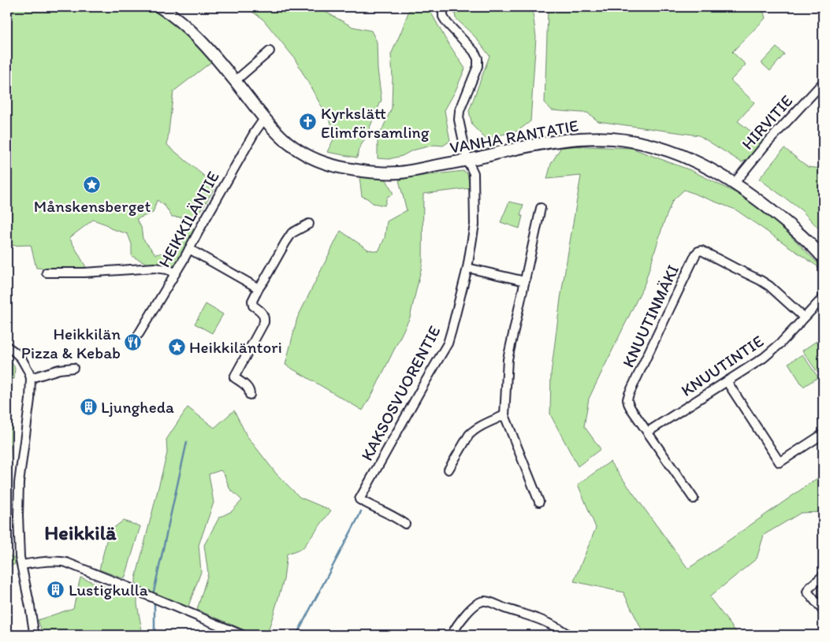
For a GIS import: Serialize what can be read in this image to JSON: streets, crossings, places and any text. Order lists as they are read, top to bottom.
{
  "streets": {
    "main road": ["VANHA RANTATIE"],
    "street": [
      "HIRVITIE",
      "HEIKKILÄNTIE",
      "KNUUTINMÄKI",
      "KNUUTINTIE",
      "KAKSOSVUORENTIE"
    ]
  },
  "crossings": [
    ["HIRVITIE", "VANHA RANTATIE"],
    ["VANHA RANTATIE", "HEIKKILÄNTIE"],
    ["VANHA RANTATIE", "KAKSOSVUORENTIE"],
    ["KNUUTINMÄKI", "KNUUTINTIE"]
  ],
  "districts": ["Heikkilä"],
  "places": {
    "church": ["Kyrkslätt Elimförsamling"],
    "place": ["Månskensberget", "Heikkiläntori"],
    "restaurant": ["Heikkilän Pizza & Kebab"],
    "building": ["Ljungheda", "Lustigkulla"]
  }
}
